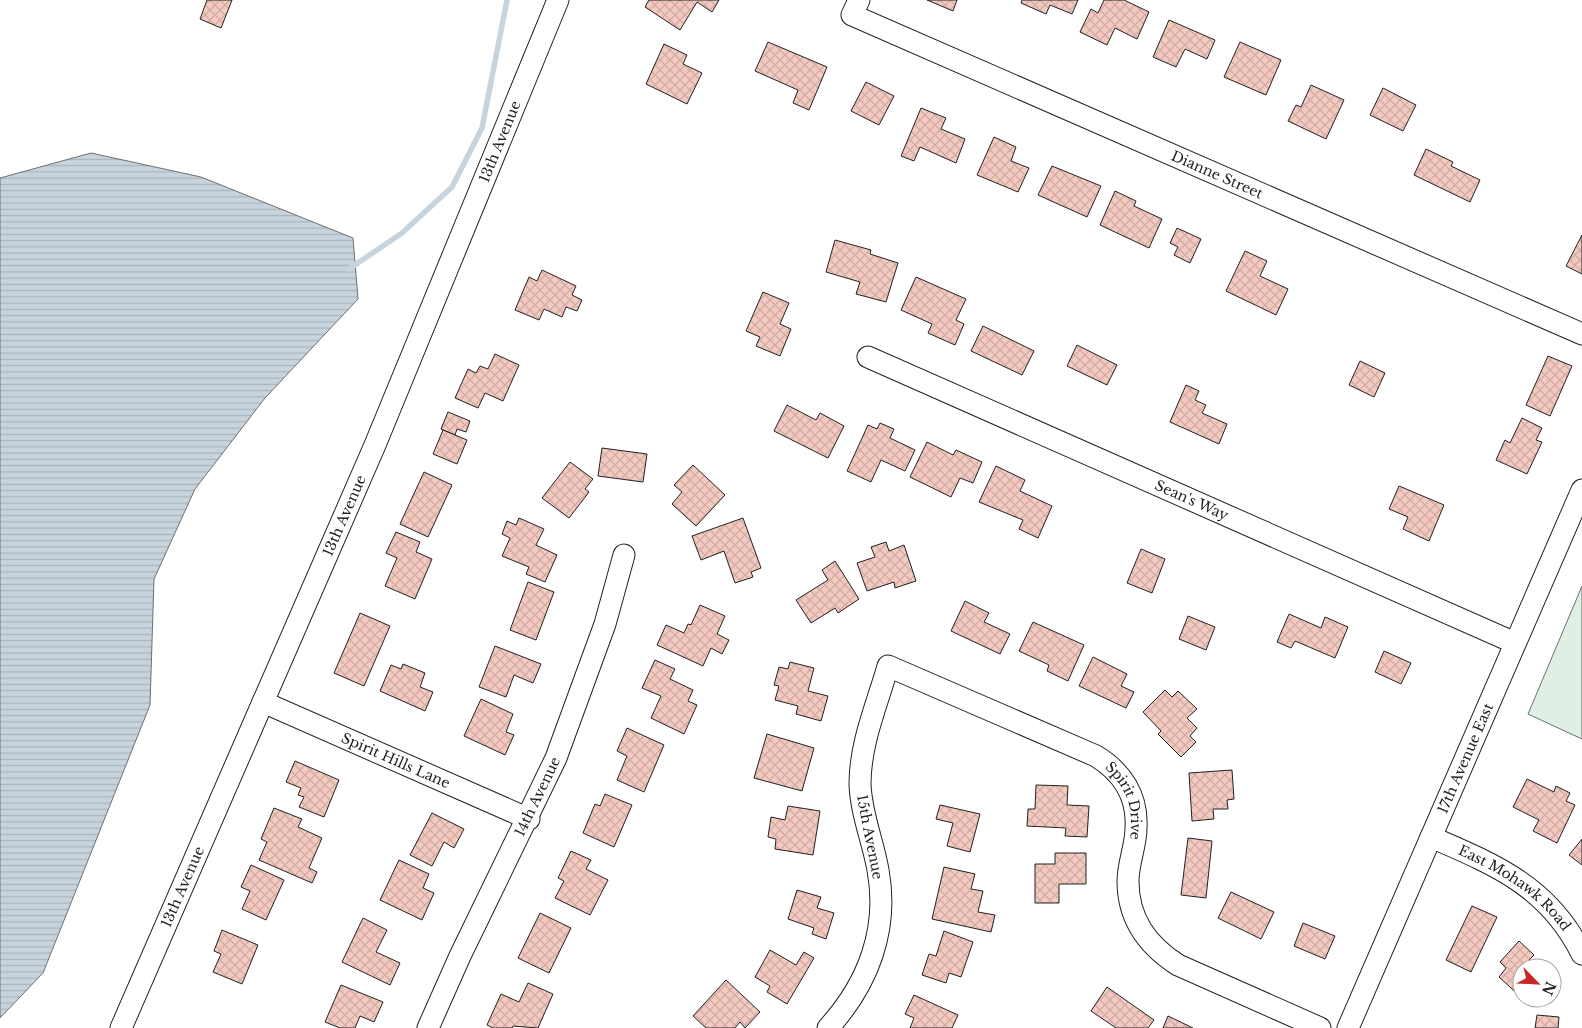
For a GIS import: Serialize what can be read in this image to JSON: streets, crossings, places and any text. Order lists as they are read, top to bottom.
{
  "streets": {
    "street": [
      "13th Avenue",
      "Dianne Street",
      "Sean's Way",
      "17th Avenue East",
      "Spirit Hills Lane",
      "14th Avenue",
      "Spirit Drive",
      "15th Avenue",
      "East Mohawk Road"
    ]
  },
  "crossings": [
    ["13th Avenue", "Spirit Hills Lane"],
    ["Sean's Way", "17th Avenue East"],
    ["17th Avenue East", "East Mohawk Road"],
    ["Spirit Hills Lane", "14th Avenue"],
    ["Spirit Drive", "15th Avenue"]
  ],
  "north": "bottom right"
}
